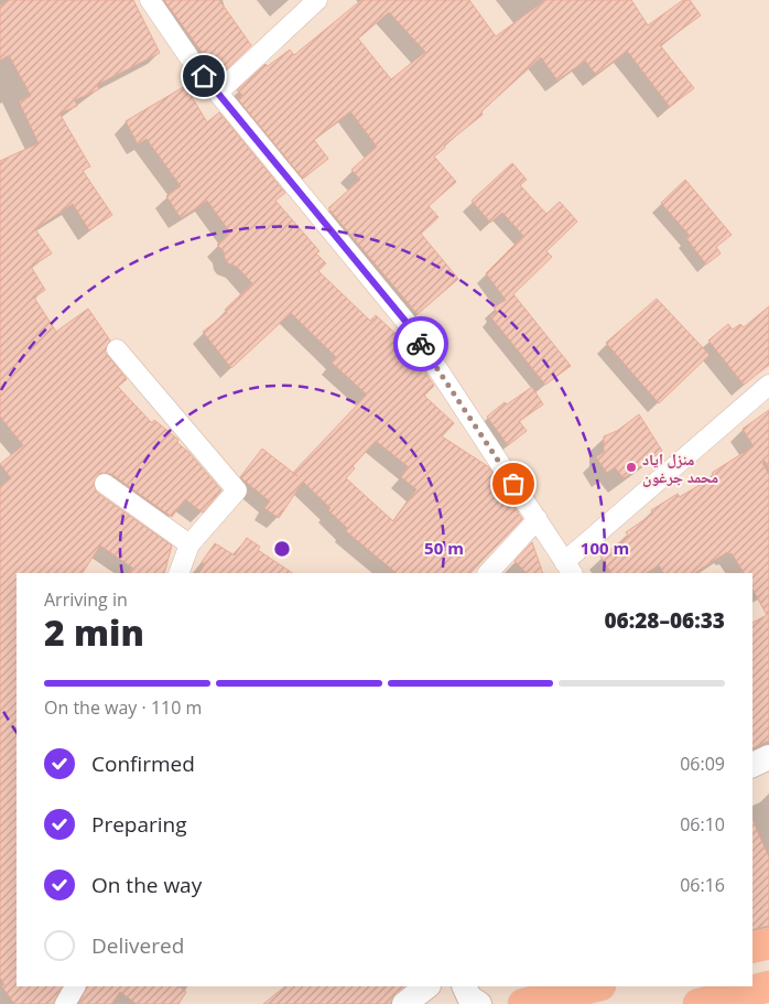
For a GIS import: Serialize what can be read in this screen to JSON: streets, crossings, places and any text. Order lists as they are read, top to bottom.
{
  "places": ["منزل اياد محمد جرغون"],
  "page": {
    "heading": ["2 min", "Arriving in", "06:28–06:33"],
    "bar": "On the way · 110 m",
    "list": [
      ["Confirmed", "06:09"],
      ["Preparing", "06:10"],
      ["On the way", "06:16"],
      "Delivered"
    ]
  },
  "rings": ["50 m", "100 m"]
}
